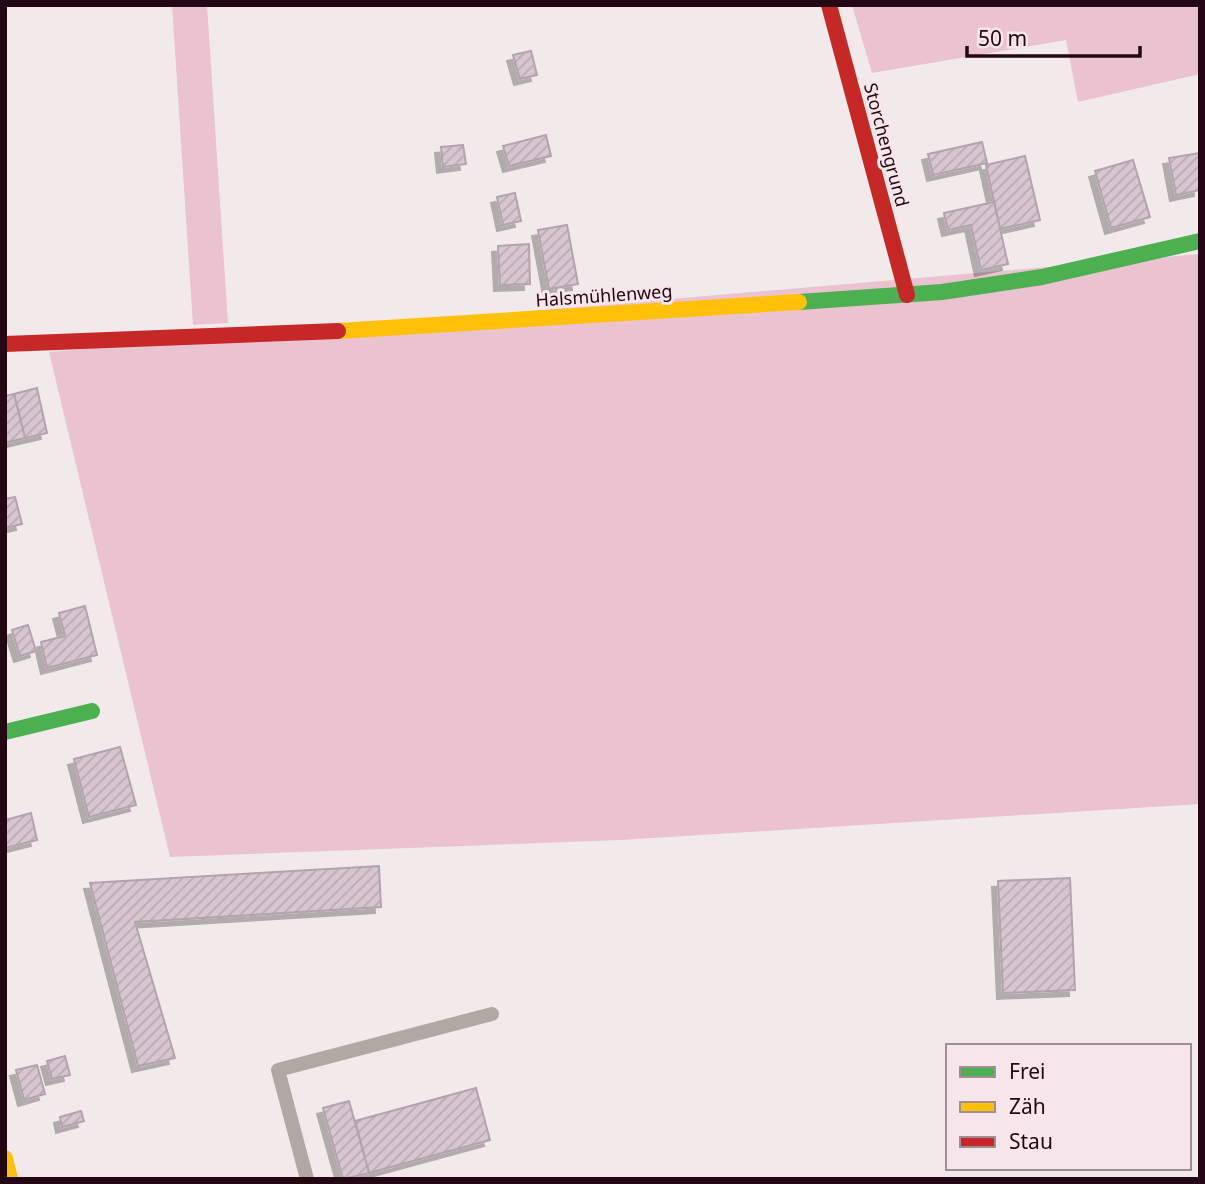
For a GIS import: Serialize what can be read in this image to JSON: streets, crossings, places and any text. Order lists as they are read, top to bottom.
{
  "streets": {
    "street": ["Storchengrund", "Halsmühlenweg"]
  },
  "crossings": [
    ["Storchengrund", "Halsmühlenweg"]
  ],
  "legend": ["Frei", "Zäh", "Stau"],
  "scale_bar": "50 m"
}
